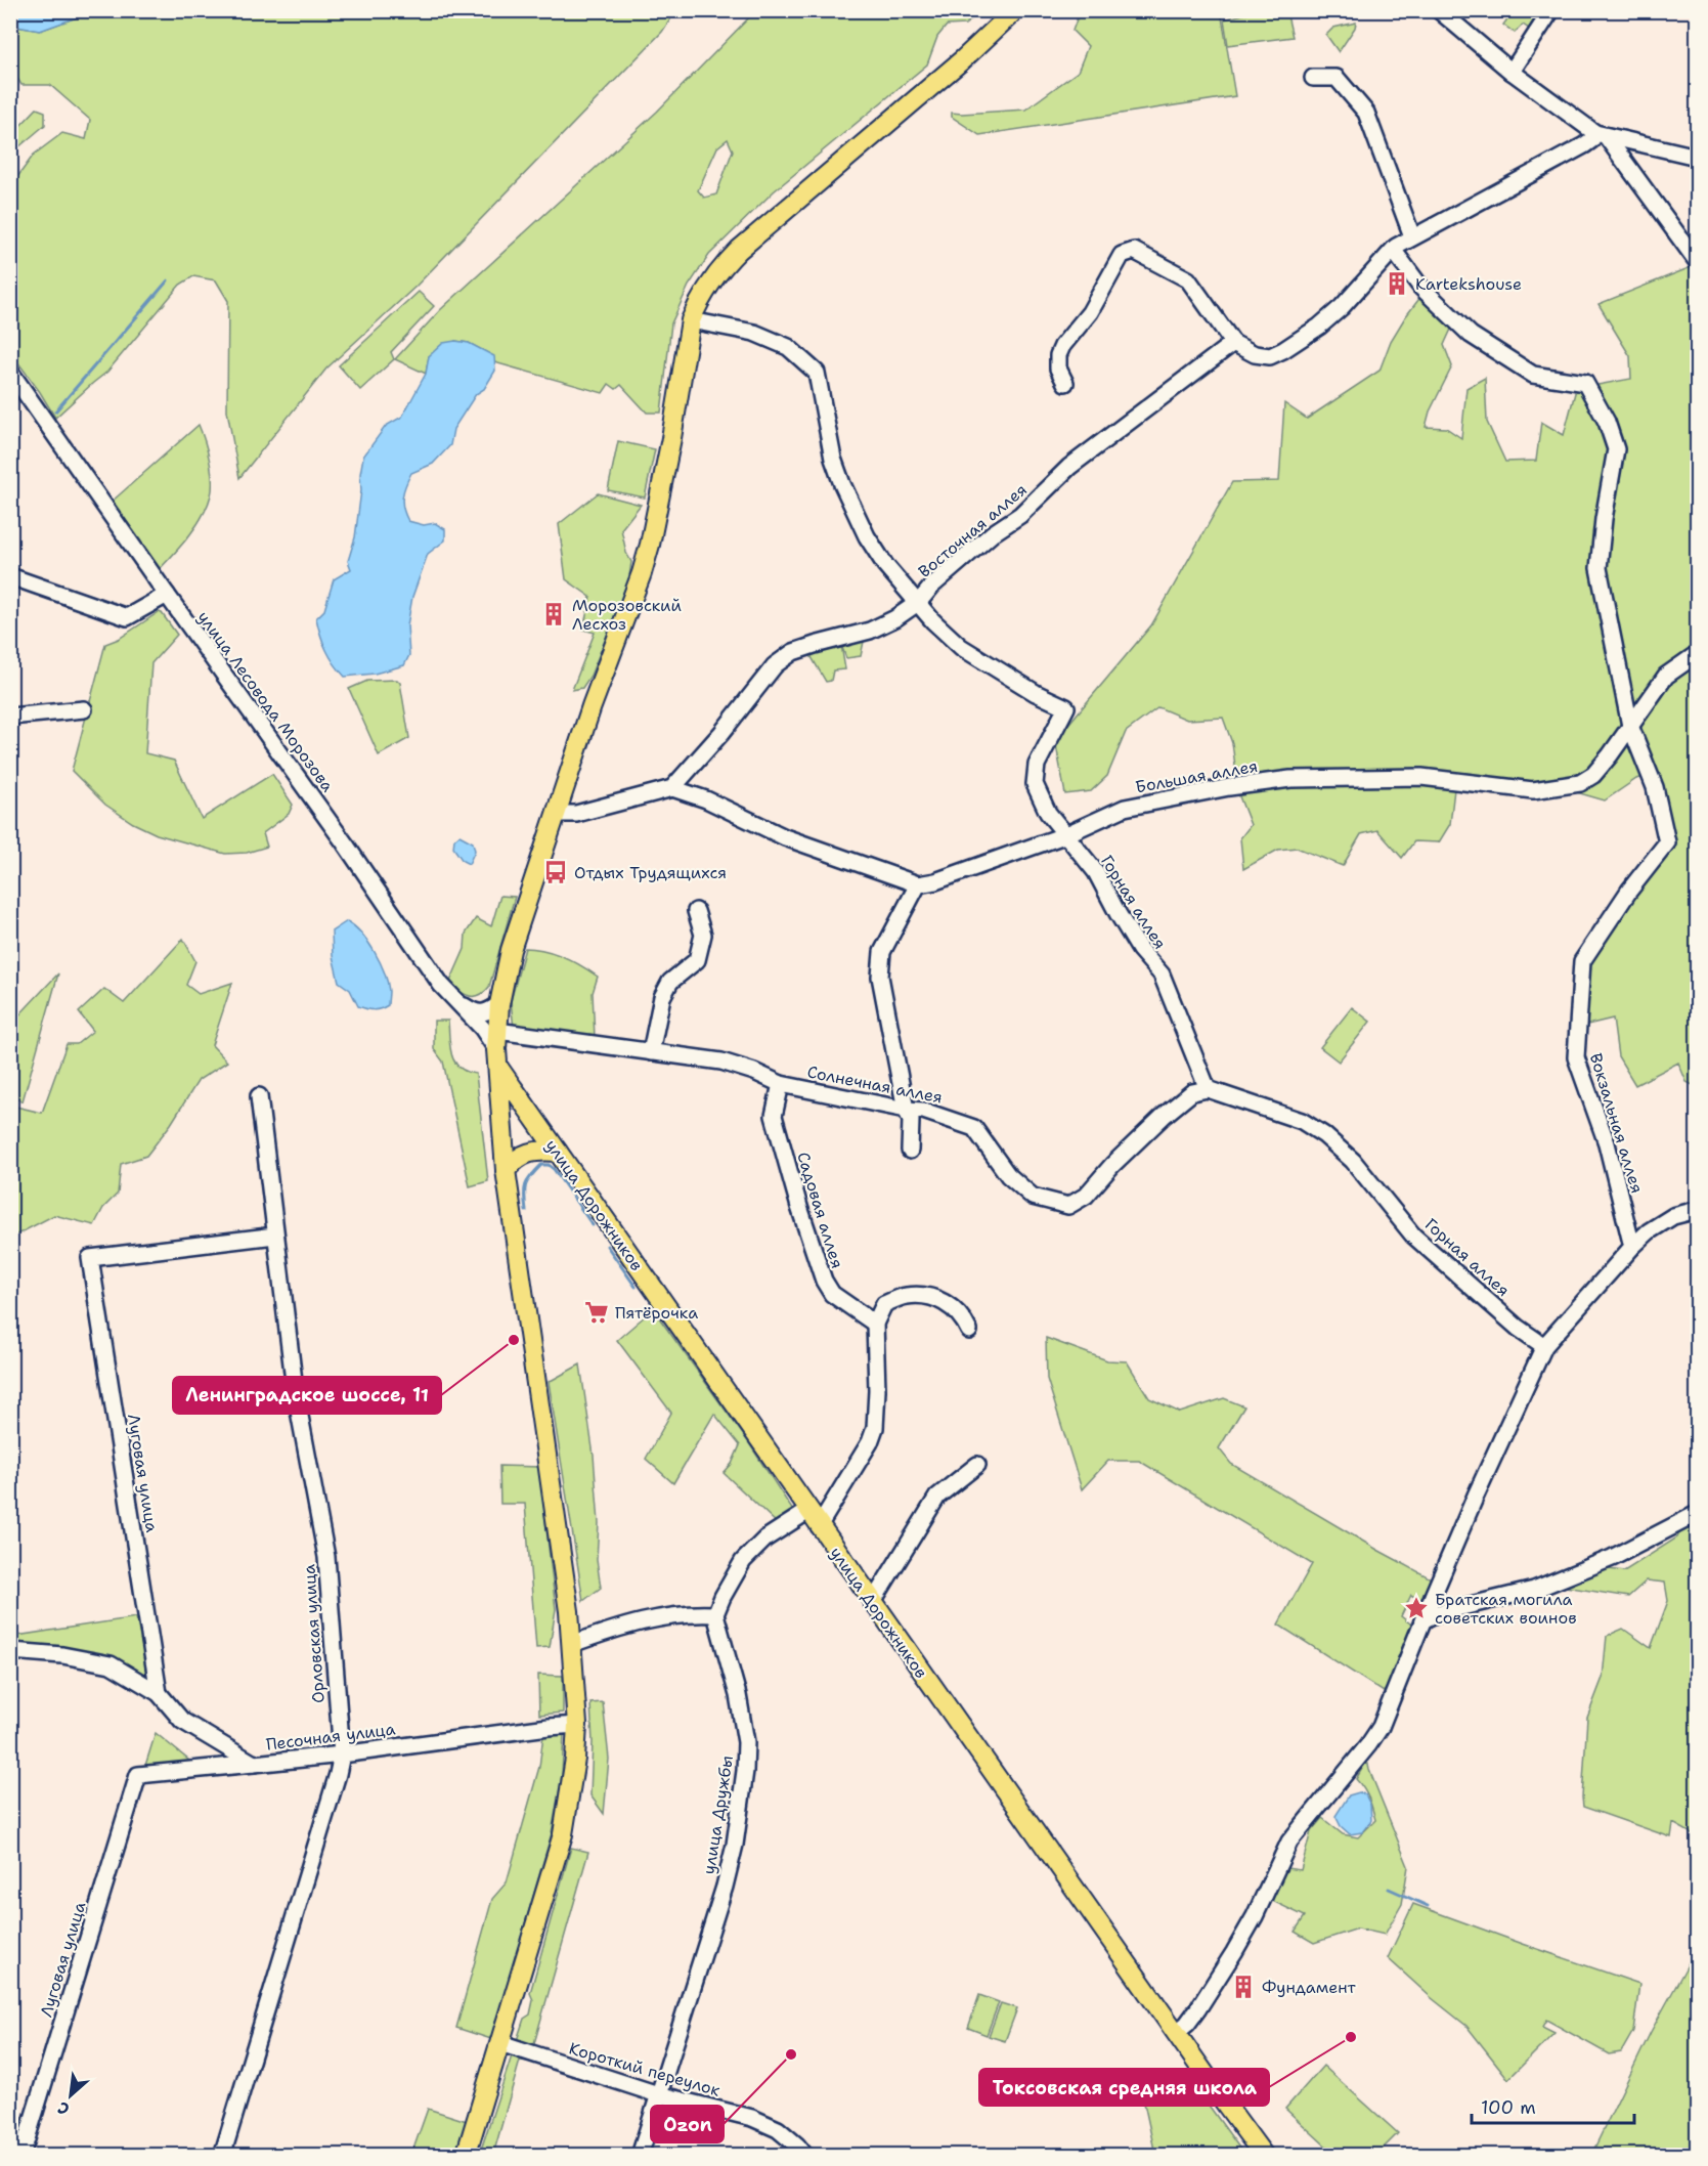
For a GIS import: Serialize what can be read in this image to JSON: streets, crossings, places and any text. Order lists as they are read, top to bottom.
{
  "streets": {
    "main road": ["улица Дорожников"],
    "street": [
      "Восточная аллея",
      "улица Лесовода Морозова",
      "Большая аллея",
      "Горная аллея",
      "Солнечная аллея",
      "Вокзальная аллея",
      "Садовая аллея",
      "Луговая улица",
      "Орловская улица",
      "Песочная улица",
      "улица Дружбы",
      "Короткий переулок"
    ]
  },
  "crossings": [
    ["Восточная аллея", "Горная аллея"],
    ["улица Лесовода Морозова", "Солнечная аллея"],
    ["улица Лесовода Морозова", "улица Дорожников"],
    ["Большая аллея", "Горная аллея"],
    ["Большая аллея", "Вокзальная аллея"],
    ["Горная аллея", "Солнечная аллея"],
    ["Солнечная аллея", "улица Дорожников"],
    ["Солнечная аллея", "Садовая аллея"],
    ["Луговая улица", "Орловская улица"],
    ["Луговая улица", "Песочная улица"],
    ["Орловская улица", "Песочная улица"],
    ["улица Дружбы", "Короткий переулок"]
  ],
  "places": {
    "building": ["Kartekshouse", "Морозовский Лесхоз", "Фундамент"],
    "bus stop": ["Отдых Трудящихся"],
    "supermarket": ["Пятёрочка"],
    "other": ["Ленинградское шоссе, 11", "Токсовская средняя школа", "Ozon"],
    "place": ["Братская могила советских воинов"]
  },
  "scale_bar": "100 m",
  "north": "bottom left"
}
